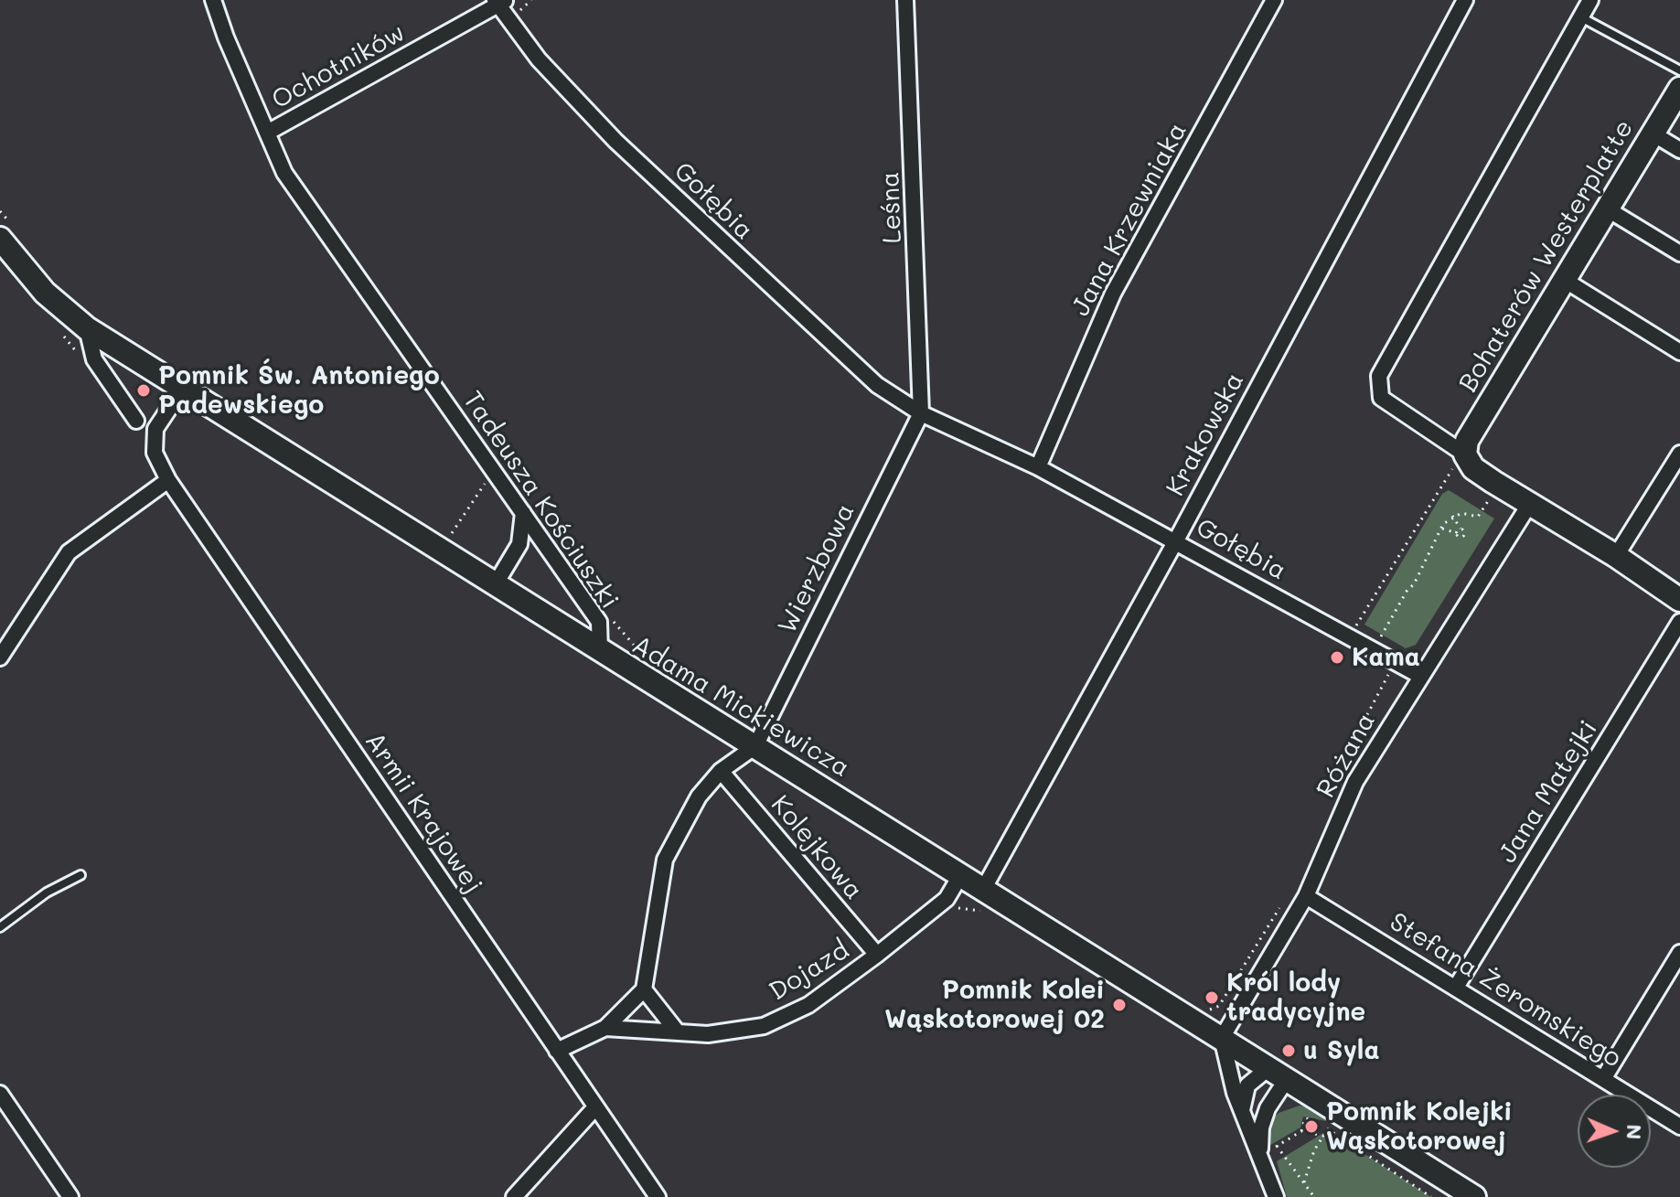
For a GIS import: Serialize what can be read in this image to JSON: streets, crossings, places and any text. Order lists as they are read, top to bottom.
{
  "streets": {
    "main road": ["Bohaterów Westerplatte", "Adama Mickiewicza"],
    "street": [
      "Ochotników",
      "Gołębia",
      "Leśna",
      "Jana Krzewniaka",
      "Krakowska",
      "Tadeusza Kościuszki",
      "Wierzbowa",
      "Różana",
      "Jana Matejki",
      "Armii Krajowej",
      "Kolejkowa",
      "Dojazd",
      "Stefana Żeromskiego"
    ]
  },
  "crossings": [
    ["Ochotników", "Gołębia"],
    ["Ochotników", "Tadeusza Kościuszki"],
    ["Gołębia", "Leśna"],
    ["Gołębia", "Jana Krzewniaka"],
    ["Gołębia", "Krakowska"],
    ["Gołębia", "Wierzbowa"],
    ["Gołębia", "Różana"],
    ["Leśna", "Wierzbowa"],
    ["Krakowska", "Adama Mickiewicza"],
    ["Tadeusza Kościuszki", "Adama Mickiewicza"],
    ["Wierzbowa", "Adama Mickiewicza"],
    ["Adama Mickiewicza", "Różana"],
    ["Adama Mickiewicza", "Armii Krajowej"],
    ["Adama Mickiewicza", "Dojazd"],
    ["Różana", "Stefana Żeromskiego"],
    ["Jana Matejki", "Stefana Żeromskiego"],
    ["Armii Krajowej", "Dojazd"],
    ["Kolejkowa", "Dojazd"]
  ],
  "places": [
    "Pomnik Św. Antoniego Padewskiego",
    "Kama",
    "Król lody tradycyjne",
    "Pomnik Kolei Wąskotorowej 02",
    "u Syla",
    "Pomnik Kolejki Wąskotorowej"
  ],
  "north": "right"
}
